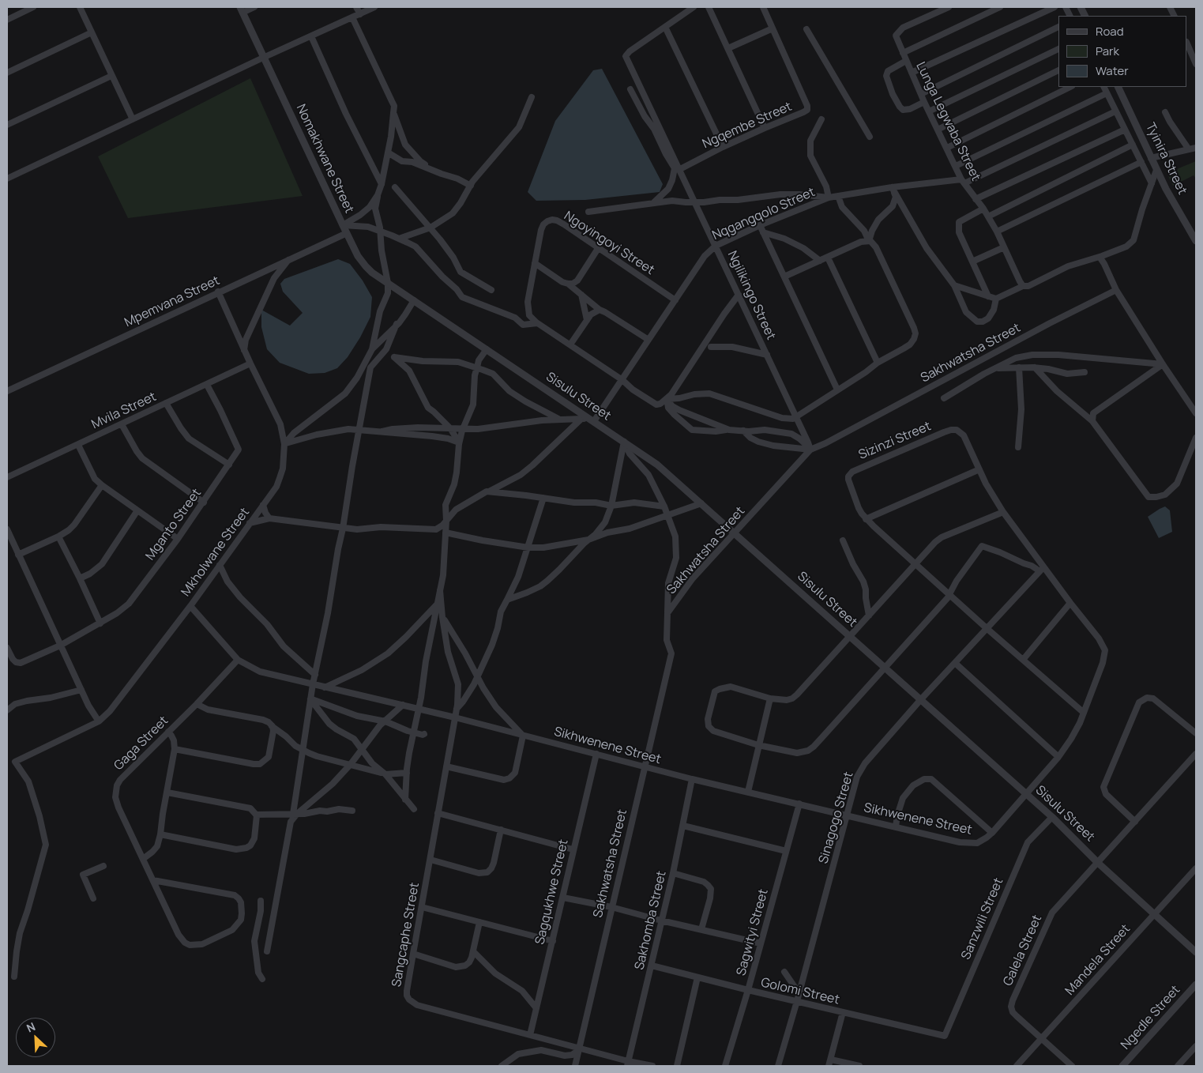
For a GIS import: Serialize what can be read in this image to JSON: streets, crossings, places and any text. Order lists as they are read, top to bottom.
{
  "streets": {
    "street": [
      "Lunga Legwaba Street",
      "Ngqembe Street",
      "Nomakhwane Street",
      "Tyinira Street",
      "Nqgangqolo Street",
      "Ngoyingoyi Street",
      "Ngilikingo Street",
      "Mpemvana Street",
      "Sakhwatsha Street",
      "Sisulu Street",
      "Mvila Street",
      "Sizinzi Street",
      "Mganto Street",
      "Mkholwane Street",
      "Gaga Street",
      "Sikhwenene Street",
      "Sinagogo Street",
      "Sagqukhwe Street",
      "Sanzwili Street",
      "Sakhomba Street",
      "Sagwityi Street",
      "Sangcaphe Street",
      "Galela Street",
      "Mandela Street",
      "Golomi Street",
      "Ngedle Street"
    ]
  },
  "crossings": [
    ["Lunga Legwaba Street", "Nqgangqolo Street"],
    ["Ngqembe Street", "Ngilikingo Street"],
    ["Nomakhwane Street", "Mpemvana Street"],
    ["Nomakhwane Street", "Sisulu Street"],
    ["Nqgangqolo Street", "Ngoyingoyi Street"],
    ["Nqgangqolo Street", "Ngilikingo Street"],
    ["Nqgangqolo Street", "Sisulu Street"],
    ["Ngilikingo Street", "Sakhwatsha Street"],
    ["Mpemvana Street", "Mkholwane Street"],
    ["Sakhwatsha Street", "Sisulu Street"],
    ["Sakhwatsha Street", "Sikhwenene Street"],
    ["Sakhwatsha Street", "Sangcaphe Street"],
    ["Sisulu Street", "Sizinzi Street"],
    ["Sisulu Street", "Sikhwenene Street"],
    ["Sisulu Street", "Sinagogo Street"],
    ["Sisulu Street", "Sanzwili Street"],
    ["Sisulu Street", "Galela Street"],
    ["Sisulu Street", "Mandela Street"],
    ["Mvila Street", "Mganto Street"],
    ["Mvila Street", "Mkholwane Street"],
    ["Sizinzi Street", "Sikhwenene Street"],
    ["Sizinzi Street", "Sinagogo Street"],
    ["Mkholwane Street", "Sikhwenene Street"],
    ["Gaga Street", "Sikhwenene Street"],
    ["Sikhwenene Street", "Sinagogo Street"],
    ["Sikhwenene Street", "Sagqukhwe Street"],
    ["Sikhwenene Street", "Sakhomba Street"],
    ["Sikhwenene Street", "Sagwityi Street"],
    ["Sikhwenene Street", "Sangcaphe Street"],
    ["Sinagogo Street", "Golomi Street"],
    ["Sagqukhwe Street", "Sangcaphe Street"],
    ["Sanzwili Street", "Golomi Street"],
    ["Sakhomba Street", "Sangcaphe Street"],
    ["Sakhomba Street", "Golomi Street"],
    ["Sagwityi Street", "Golomi Street"],
    ["Galela Street", "Mandela Street"]
  ],
  "legend": ["Road", "Park", "Water"],
  "north": "top left"
}
